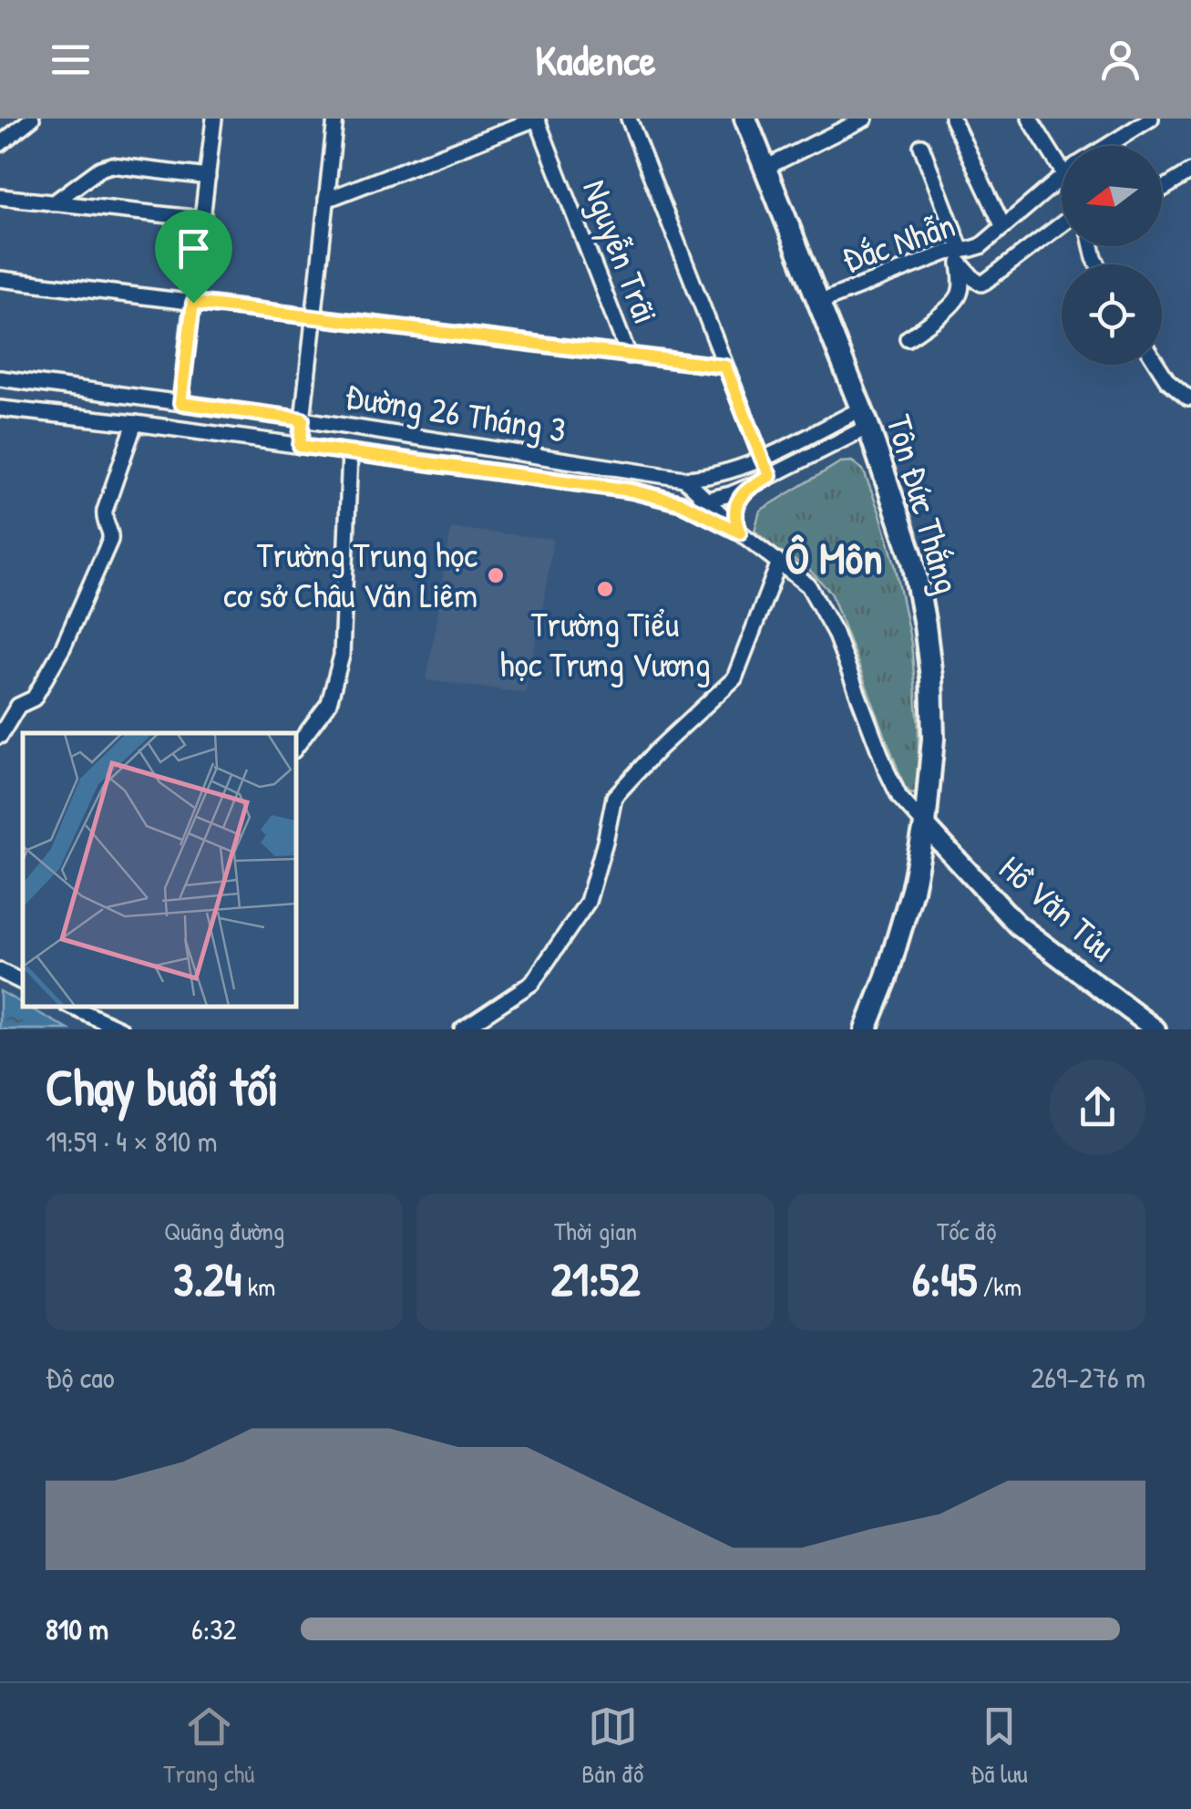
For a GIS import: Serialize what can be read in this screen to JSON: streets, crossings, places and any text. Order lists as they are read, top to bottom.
{
  "streets": {
    "highway": ["Tôn Đức Thắng"],
    "main road": ["Hồ Văn Tửu"],
    "street": ["Đắc Nhẫn", "Nguyễn Trãi", "Đường 26 Tháng 3"]
  },
  "crossings": [
    ["Đắc Nhẫn", "Tôn Đức Thắng"],
    ["Đường 26 Tháng 3", "Tôn Đức Thắng"],
    ["Tôn Đức Thắng", "Hồ Văn Tửu"]
  ],
  "districts": ["Ô Môn"],
  "places": ["Trường Trung học cơ sở Châu Văn Liêm", "Trường Tiểu học Trưng Vương"],
  "north": "left",
  "page": {
    "header": "Kadence",
    "heading": ["Chạy buổi tối", "19:59 · 4 × 810 m"],
    "stats": [
      ["Quãng đường", "3.24 km"],
      ["Thời gian", "21:52"],
      ["Tốc độ", "6:45 /km"]
    ],
    "chart": ["Độ cao", "269–276 m"],
    "list": [
      {
        "name": "810 m",
        "note": "6:32"
      }
    ],
    "tabs": ["Trang chủ", "Bản đồ", "Đã lưu"]
  }
}
